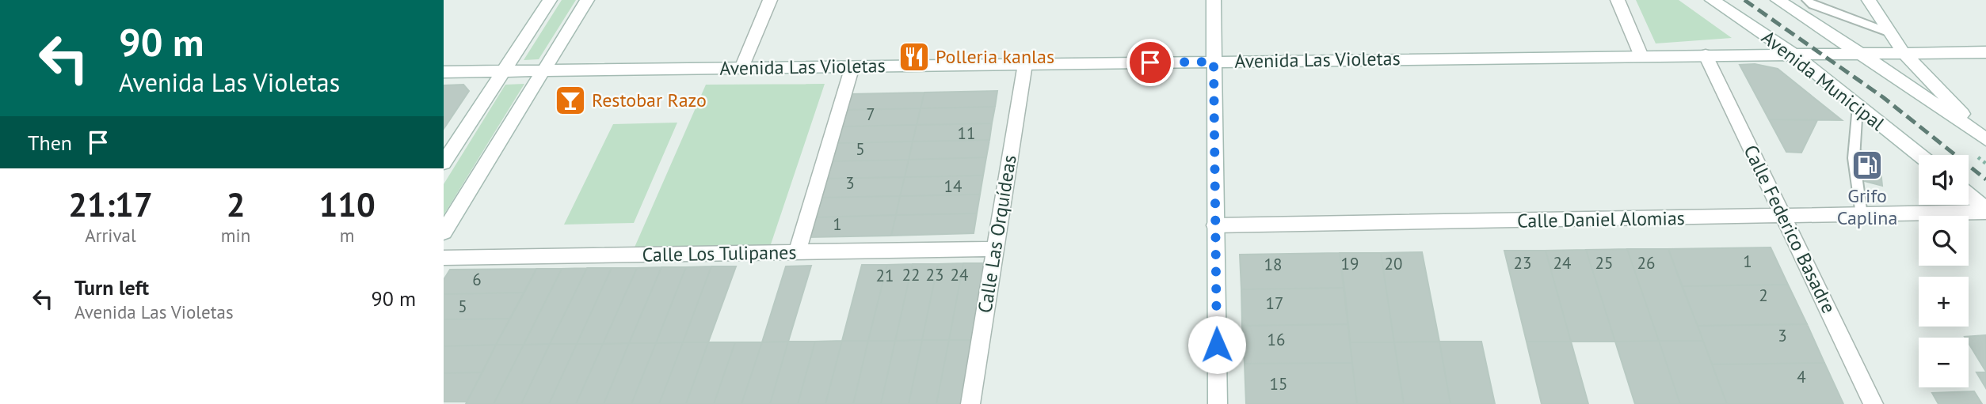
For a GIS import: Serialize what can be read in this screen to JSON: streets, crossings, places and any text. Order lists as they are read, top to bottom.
{
  "streets": {
    "street": [
      "Avenida Las Violetas",
      "Avenida Municipal",
      "Calle Daniel Alomias",
      "Calle Federico Basadre",
      "Calle Las Orquídeas",
      "Calle Los Tulipanes"
    ]
  },
  "crossings": [
    ["Avenida Las Violetas", "Avenida Municipal"],
    ["Avenida Las Violetas", "Calle Federico Basadre"],
    ["Avenida Las Violetas", "Calle Las Orquídeas"],
    ["Calle Daniel Alomias", "Calle Federico Basadre"],
    ["Calle Las Orquídeas", "Calle Los Tulipanes"]
  ],
  "places": {
    "restaurant": ["Polleria kanlas"],
    "bar": ["Restobar Razo"],
    "fuel station": ["Grifo Caplina"]
  },
  "house_numbers": [
    "7",
    "11",
    "5",
    "3",
    "14",
    "1",
    "1",
    "23",
    "24",
    "25",
    "26",
    "19",
    "20",
    "18",
    "22",
    "23",
    "24",
    "21",
    "6",
    "2",
    "17",
    "5",
    "3",
    "16",
    "4",
    "15"
  ],
  "page": {
    "turn": ["90 m", "Avenida Las Violetas"],
    "then": "Then",
    "map_buttons": ["+", "−"],
    "eta": [
      "21:17",
      "Arrival",
      "2",
      "min",
      "110",
      "m"
    ],
    "list": [
      {
        "name": "Turn left",
        "note": "Avenida Las Violetas",
        "value": "90 m"
      }
    ]
  }
}
